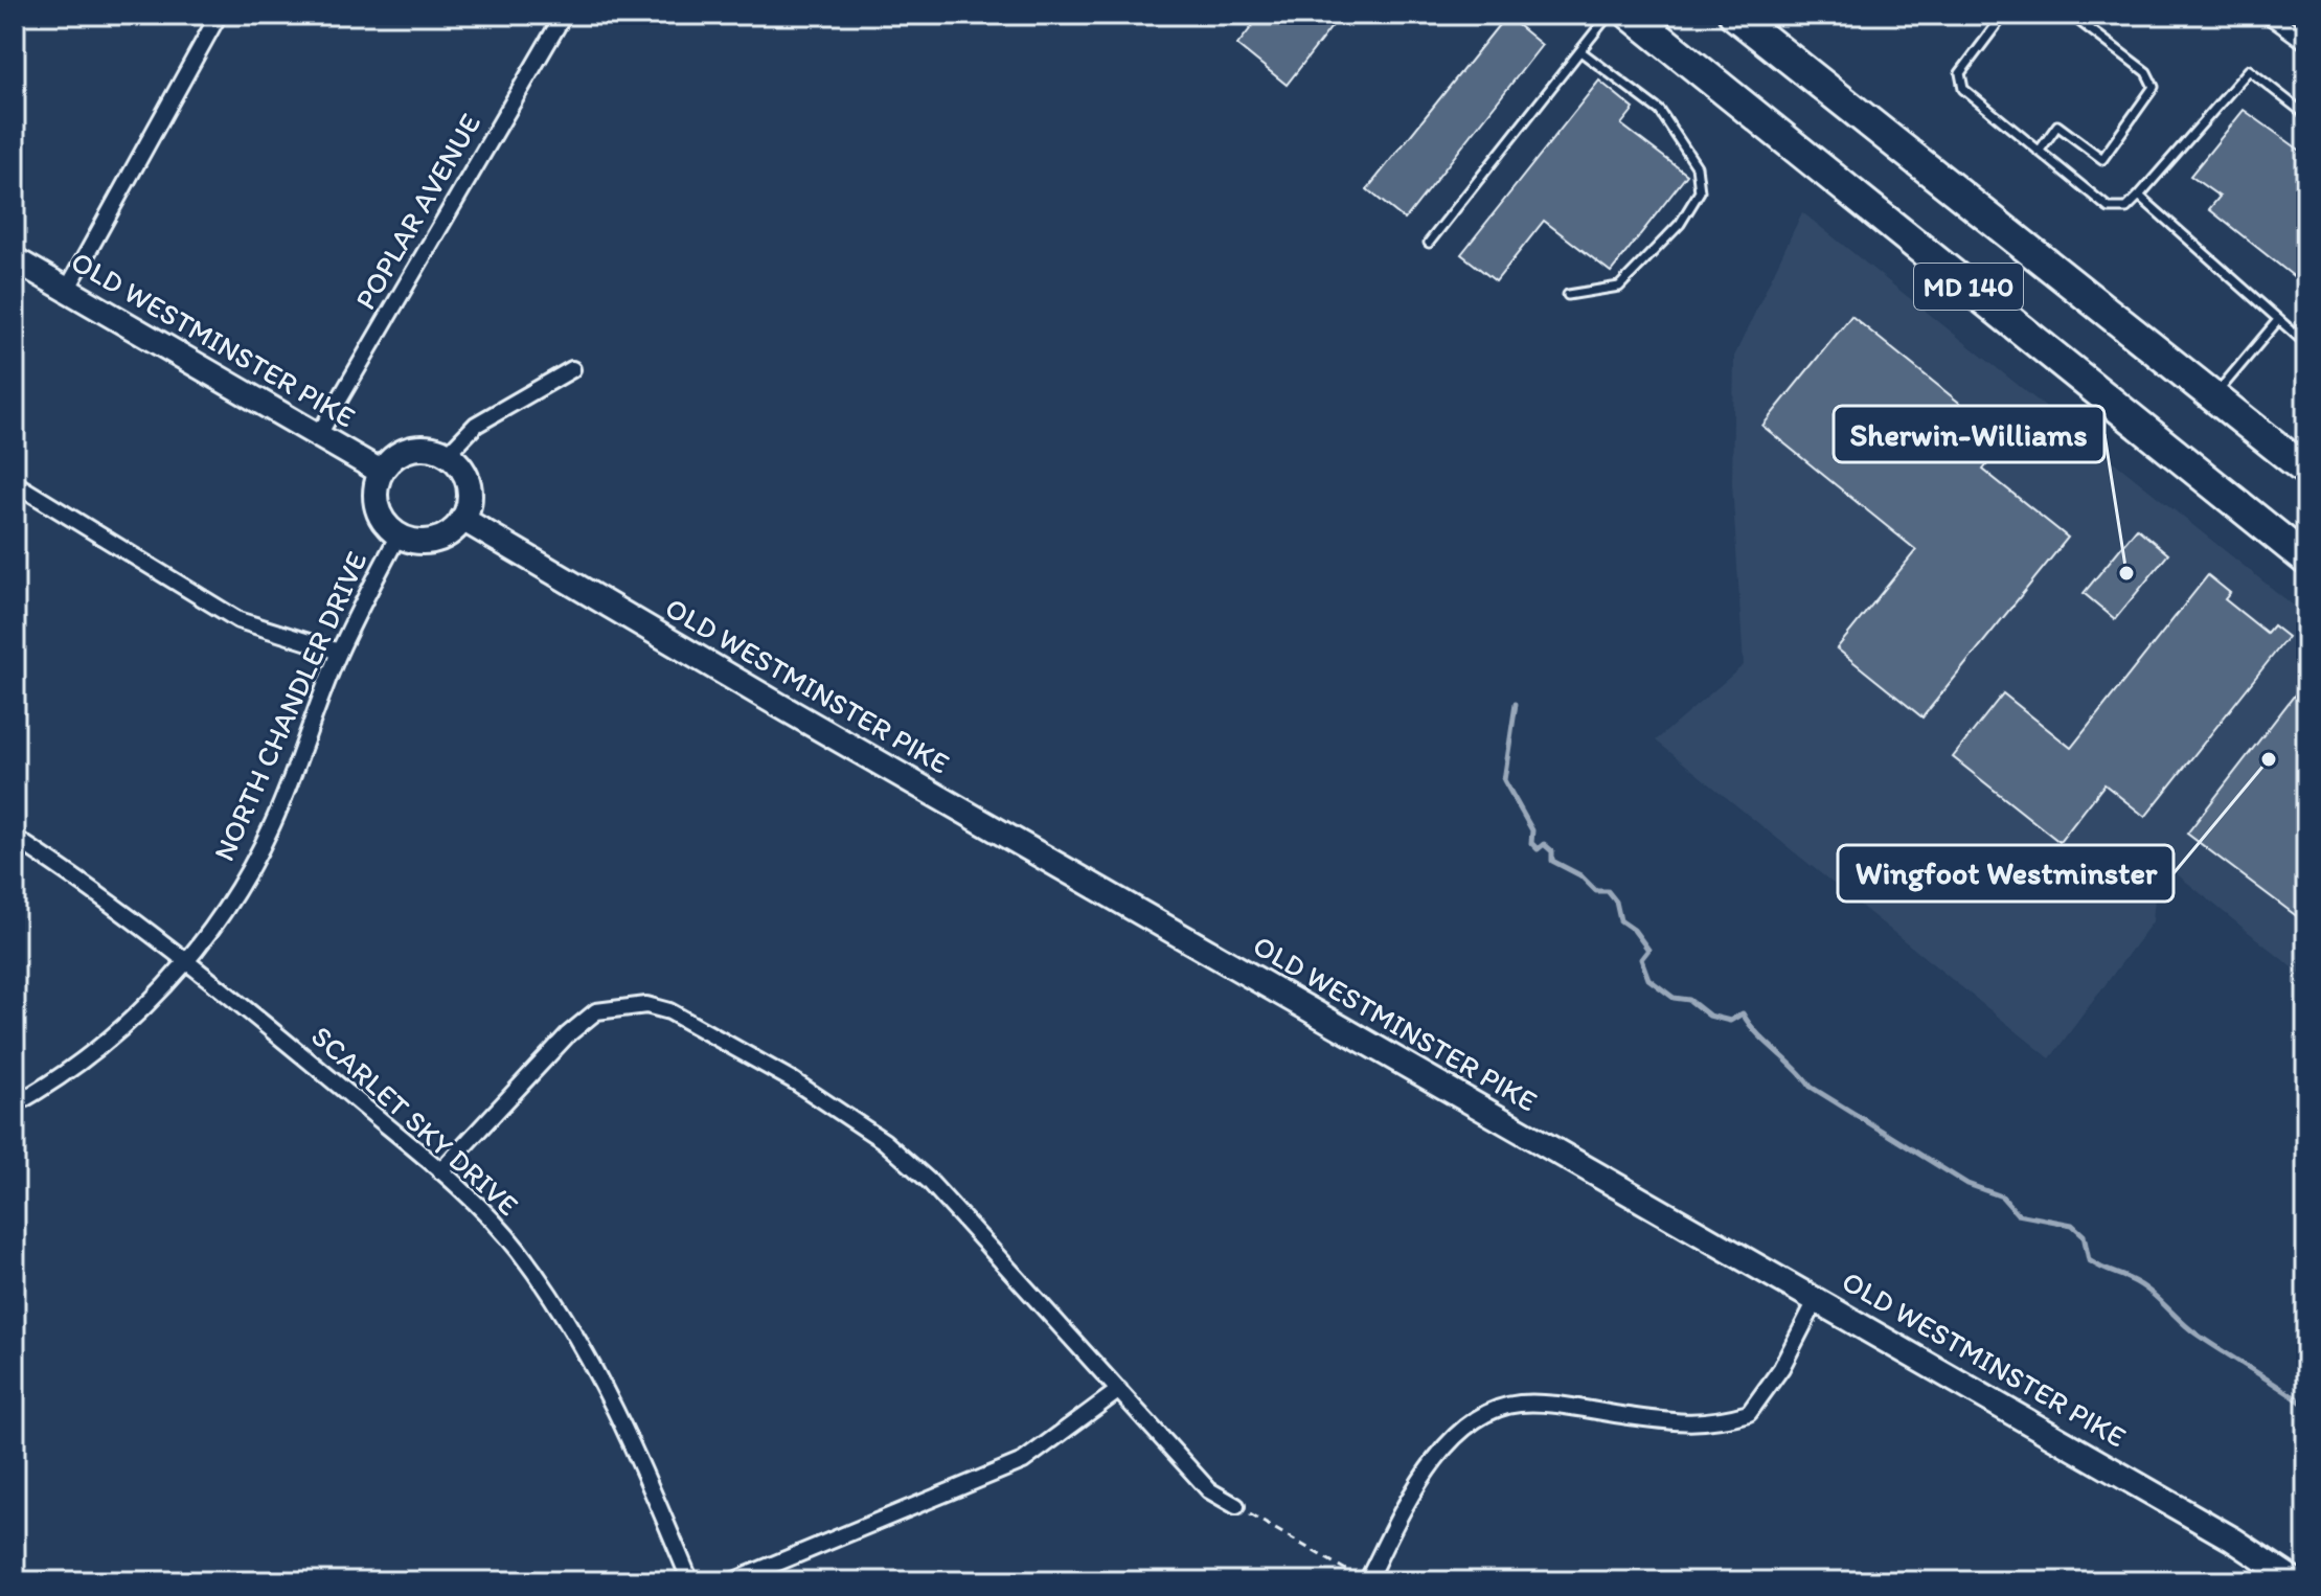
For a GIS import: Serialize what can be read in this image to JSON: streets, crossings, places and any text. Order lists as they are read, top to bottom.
{
  "streets": {
    "highway": ["MD 140"],
    "main road": ["OLD WESTMINSTER PIKE"],
    "street": ["POPLAR AVENUE", "NORTH CHANDLER DRIVE", "SCARLET SKY DRIVE"]
  },
  "crossings": [
    ["POPLAR AVENUE", "OLD WESTMINSTER PIKE"],
    ["OLD WESTMINSTER PIKE", "NORTH CHANDLER DRIVE"],
    ["NORTH CHANDLER DRIVE", "SCARLET SKY DRIVE"]
  ],
  "places": ["Sherwin-Williams", "Wingfoot Westminster"]
}
